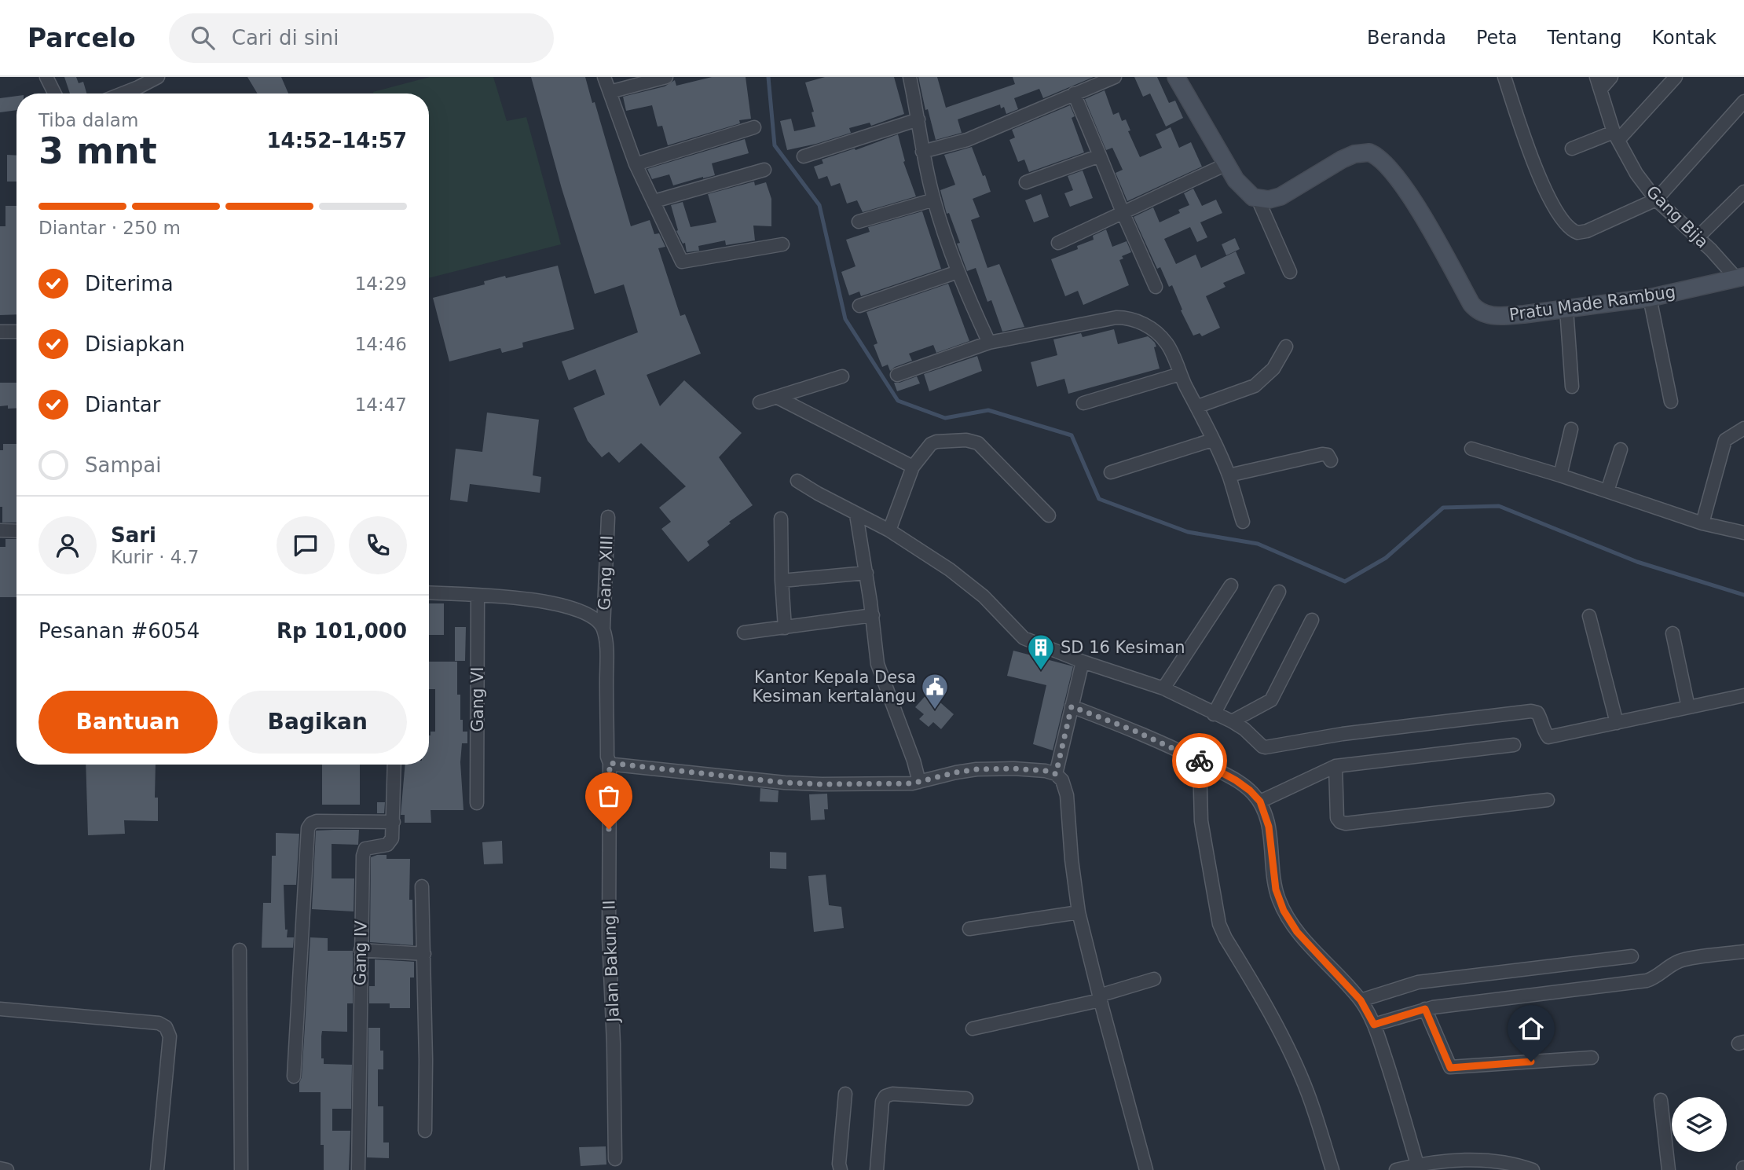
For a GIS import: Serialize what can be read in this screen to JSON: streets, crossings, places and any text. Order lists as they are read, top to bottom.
{
  "streets": {
    "street": [
      "Gang Bija",
      "Pratu Made Rambug",
      "Gang XIII",
      "Gang VI",
      "Gang IV",
      "Jalan Bakung II"
    ]
  },
  "crossings": [
    ["Gang Bija", "Pratu Made Rambug"],
    ["Gang XIII", "Jalan Bakung II"]
  ],
  "places": {
    "building": ["SD 16 Kesiman"],
    "public building": ["Kantor Kepala Desa Kesiman kertalangu"]
  },
  "page": {
    "header": "Parcelo",
    "search": "Cari di sini",
    "nav": [
      "Beranda",
      "Peta",
      "Tentang",
      "Kontak"
    ],
    "heading": ["3 mnt", "Tiba dalam", "14:52–14:57"],
    "panel": [
      "Sari",
      "Kurir · 4.7",
      "Pesanan #6054",
      "Rp 101,000"
    ],
    "bar": "Diantar · 250 m",
    "list": [
      ["Diterima", "14:29"],
      ["Disiapkan", "14:46"],
      ["Diantar", "14:47"],
      "Sampai"
    ],
    "buttons": ["Bantuan", "Bagikan"]
  }
}
